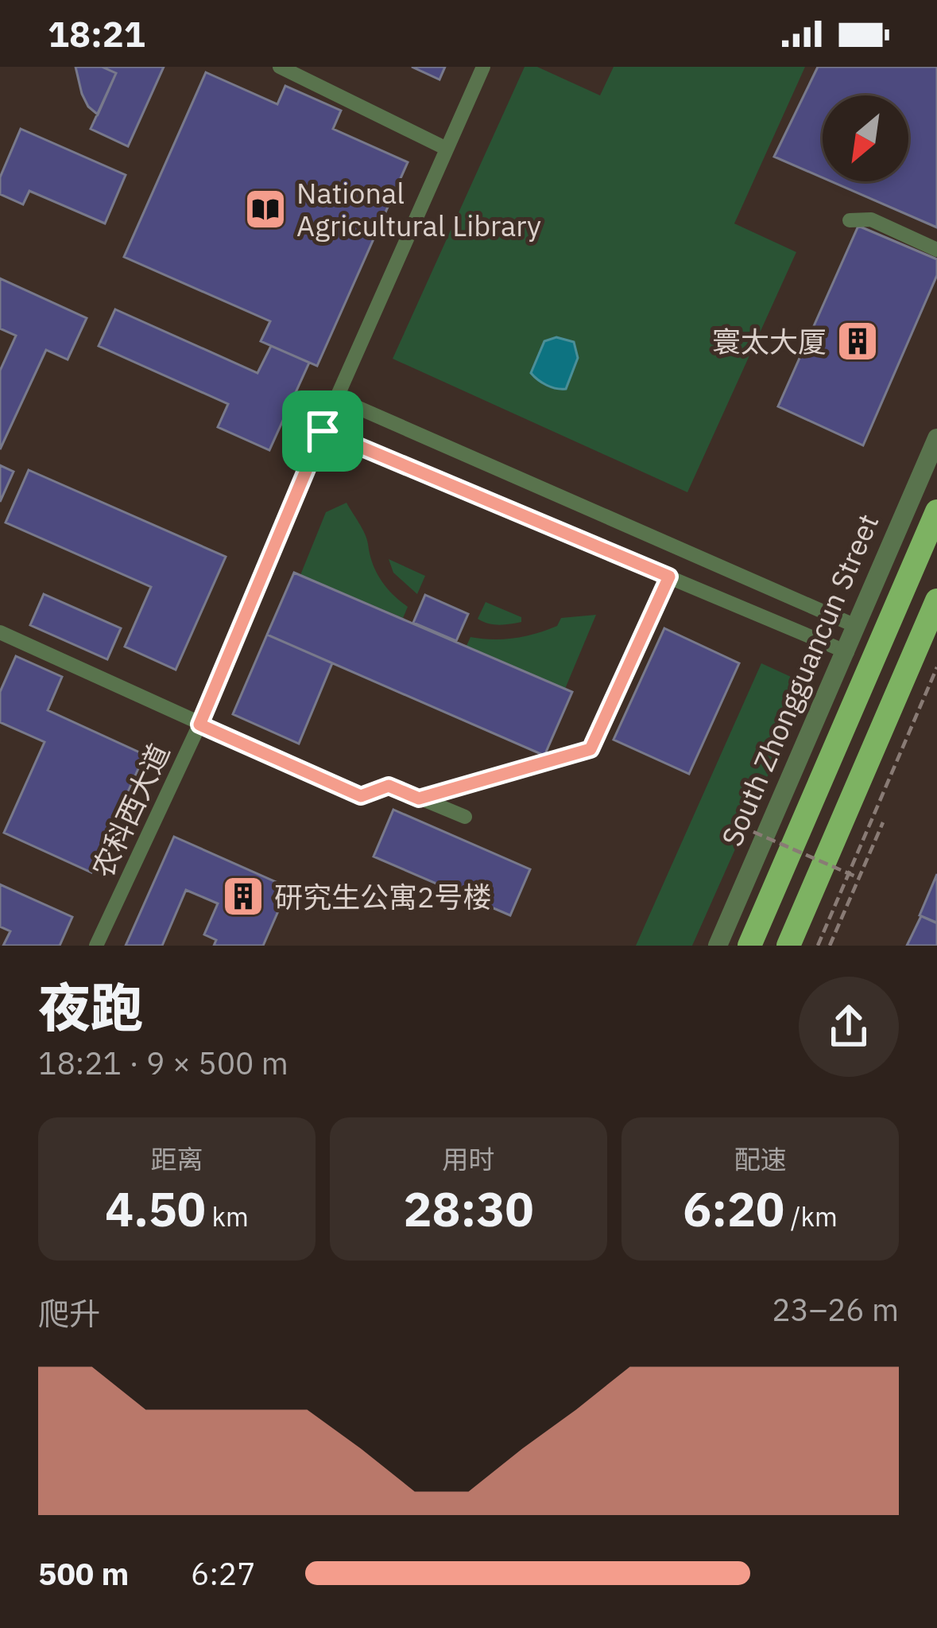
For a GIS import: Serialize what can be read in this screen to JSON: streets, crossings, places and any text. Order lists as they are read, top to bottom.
{
  "streets": {
    "main road": ["South Zhongguancun Street"],
    "street": ["农科西大道"]
  },
  "places": {
    "library": ["National Agricultural Library"],
    "building": ["寰太大厦", "研究生公寓2号楼"]
  },
  "north": "bottom left",
  "page": {
    "status": "18:21",
    "heading": ["夜跑", "18:21 · 9 × 500 m"],
    "stats": [
      ["距离", "4.50 km"],
      ["用时", "28:30"],
      ["配速", "6:20 /km"]
    ],
    "chart": ["爬升", "23–26 m"],
    "list": [
      {
        "name": "500 m",
        "note": "6:27"
      }
    ]
  }
}
